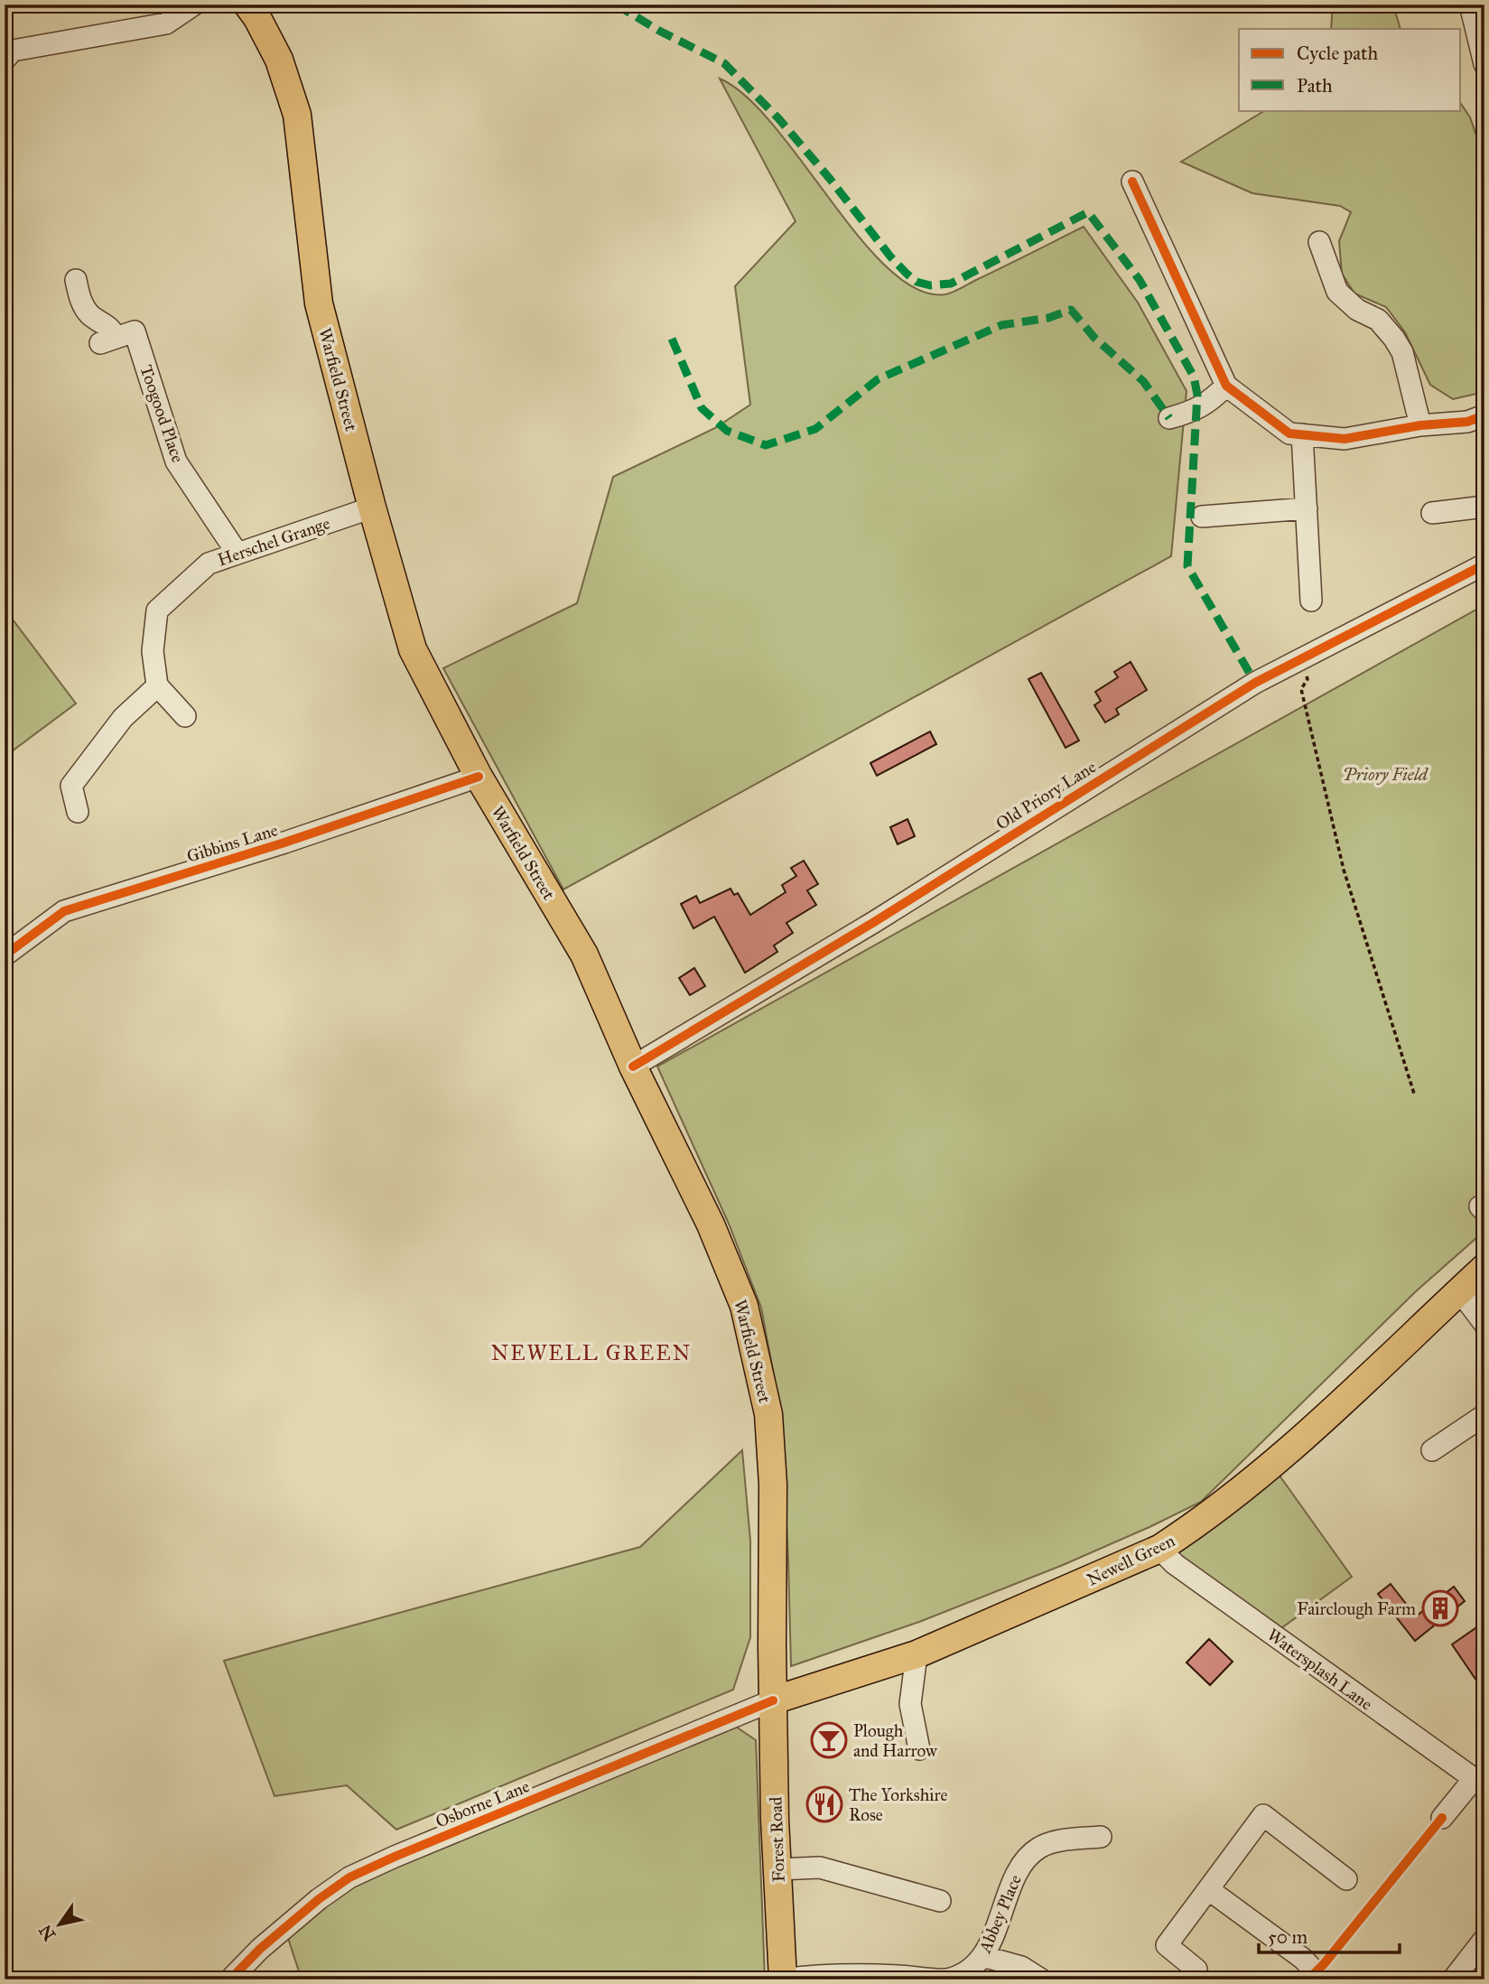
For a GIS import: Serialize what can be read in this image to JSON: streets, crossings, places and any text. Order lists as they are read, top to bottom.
{
  "streets": {
    "main road": ["Warfield Street", "Newell Green", "Forest Road"],
    "street": [
      "Toogood Place",
      "Herschel Grange",
      "Old Priory Lane",
      "Gibbins Lane",
      "Watersplash Lane",
      "Osborne Lane",
      "Abbey Place"
    ]
  },
  "crossings": [
    ["Warfield Street", "Herschel Grange"],
    ["Warfield Street", "Old Priory Lane"],
    ["Warfield Street", "Gibbins Lane"],
    ["Warfield Street", "Newell Green"],
    ["Warfield Street", "Osborne Lane"],
    ["Warfield Street", "Forest Road"],
    ["Toogood Place", "Herschel Grange"],
    ["Newell Green", "Watersplash Lane"],
    ["Newell Green", "Osborne Lane"],
    ["Newell Green", "Forest Road"],
    ["Osborne Lane", "Forest Road"],
    ["Forest Road", "Abbey Place"]
  ],
  "districts": ["NEWELL GREEN"],
  "parks": ["Priory Field"],
  "places": {
    "building": ["Fairclough Farm"],
    "bar": ["Plough and Harrow"],
    "restaurant": ["The Yorkshire Rose"]
  },
  "legend": ["Cycle path", "Path"],
  "scale_bar": "50 m",
  "north": "bottom left"
}
